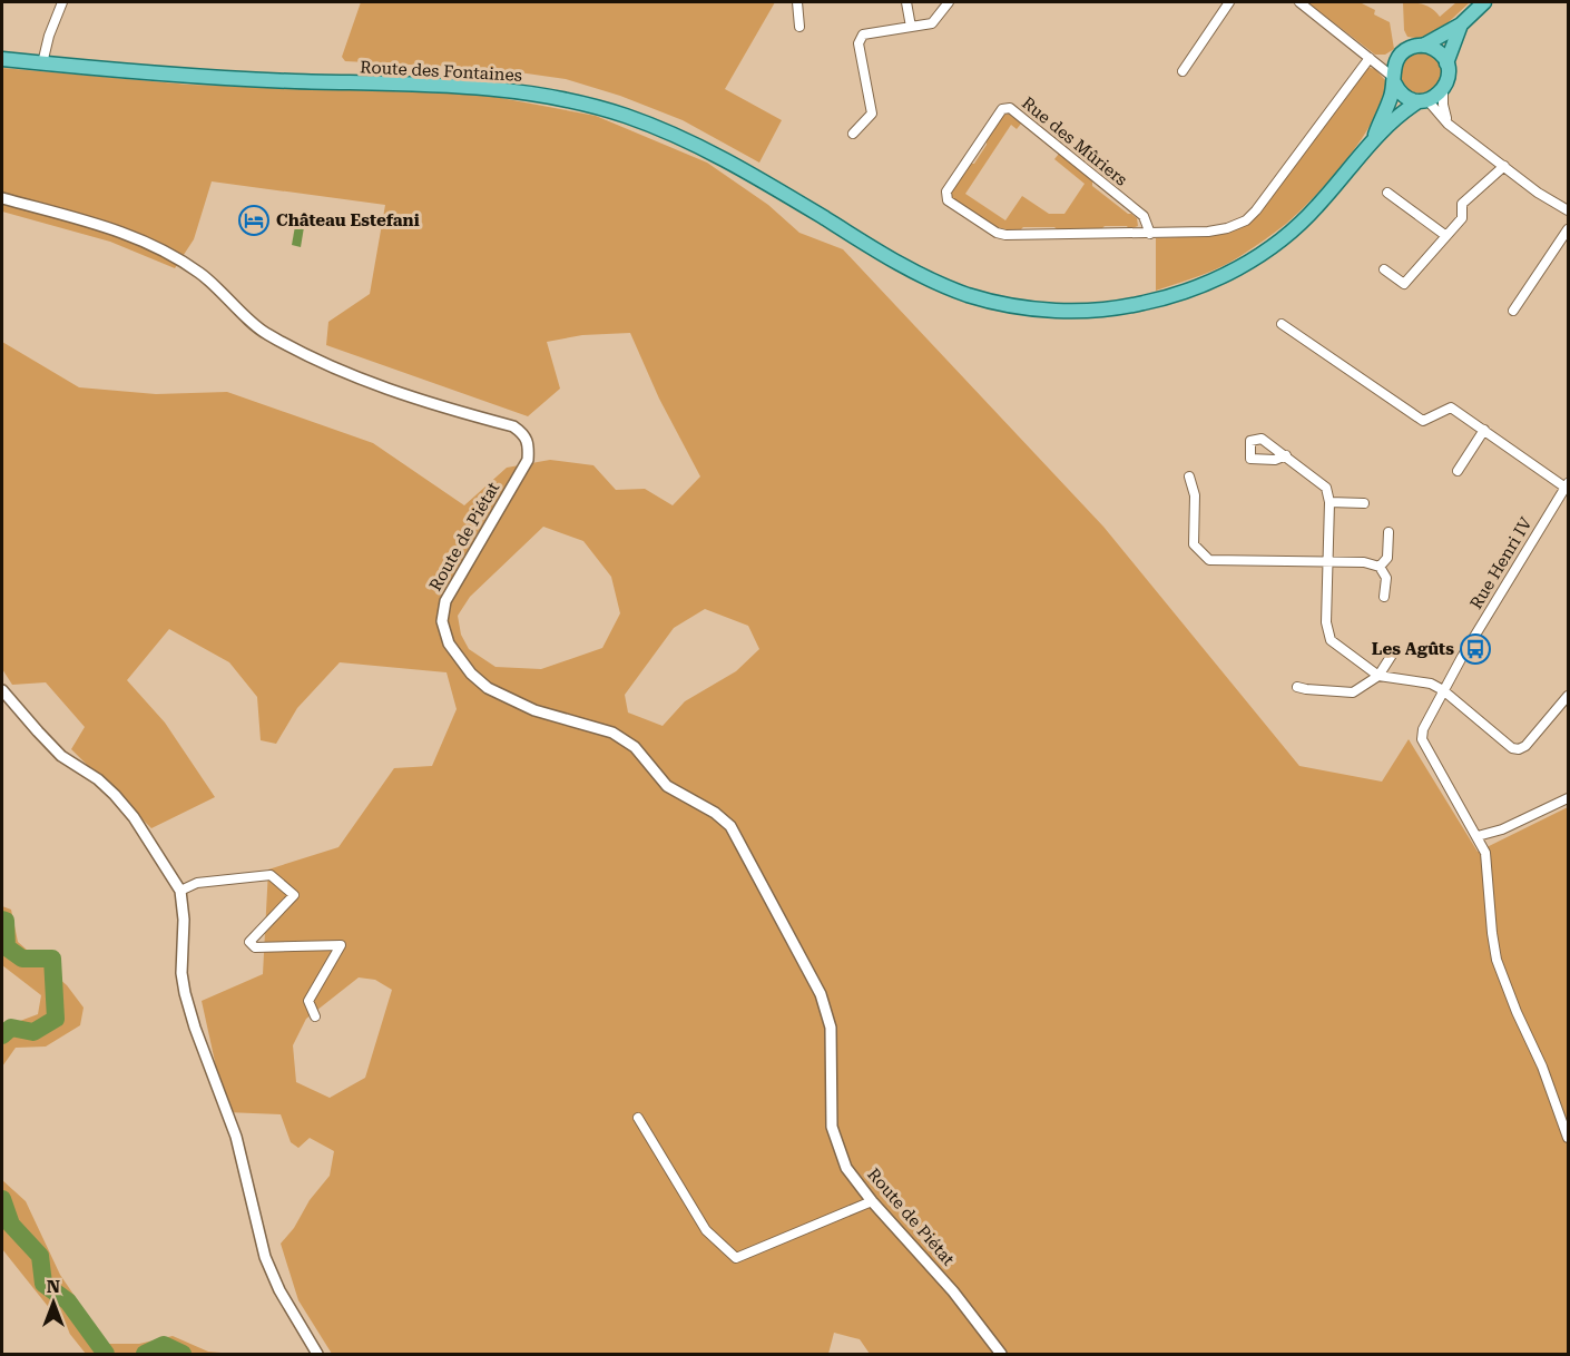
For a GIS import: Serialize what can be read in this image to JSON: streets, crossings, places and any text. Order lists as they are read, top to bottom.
{
  "streets": {
    "main road": ["Route des Fontaines"],
    "street": ["Rue des Mûriers", "Route de Piétat", "Rue Henri IV"]
  },
  "places": {
    "hotel": ["Château Estefani"],
    "bus stop": ["Les Agûts"]
  },
  "north": "top"
}
